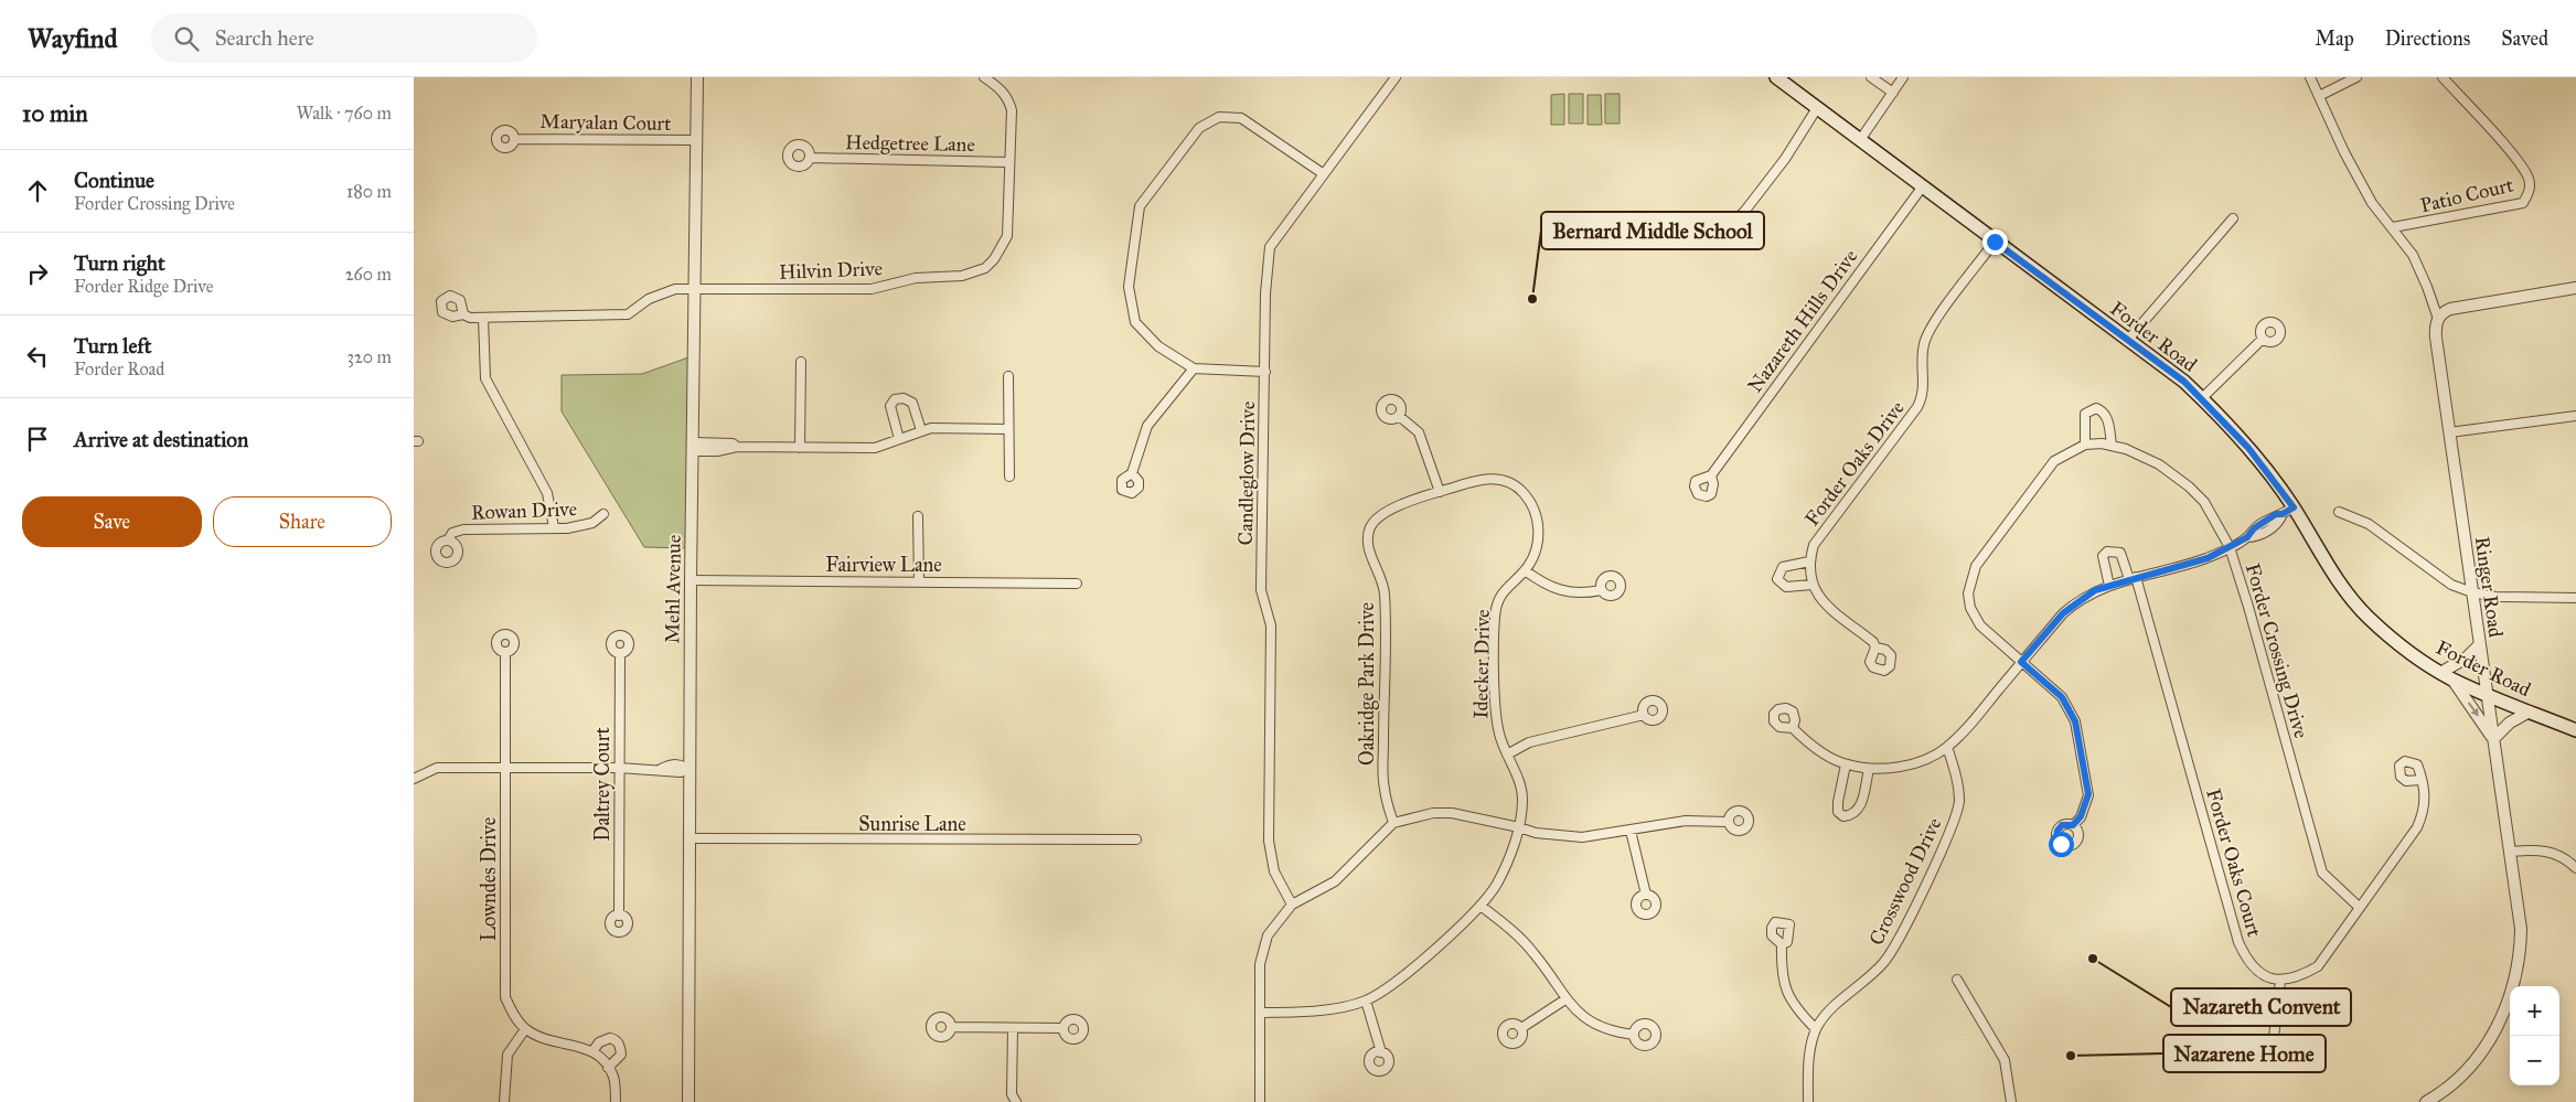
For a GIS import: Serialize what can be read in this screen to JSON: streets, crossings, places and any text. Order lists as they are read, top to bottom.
{
  "streets": {
    "main road": ["Forder Road"],
    "street": [
      "Maryalan Court",
      "Hedgetree Lane",
      "Patio Court",
      "Hilvin Drive",
      "Nazareth Hills Drive",
      "Forder Oaks Drive",
      "Candleglow Drive",
      "Rowan Drive",
      "Fairview Lane",
      "Ringer Road",
      "Mehl Avenue",
      "Forder Crossing Drive",
      "Idecker Drive",
      "Oakridge Park Drive",
      "Daltrey Court",
      "Sunrise Lane",
      "Forder Oaks Court",
      "Lowndes Drive",
      "Crosswood Drive"
    ]
  },
  "crossings": [
    ["Maryalan Court", "Mehl Avenue"],
    ["Hedgetree Lane", "Hilvin Drive"],
    ["Hilvin Drive", "Mehl Avenue"],
    ["Nazareth Hills Drive", "Forder Road"],
    ["Forder Road", "Forder Oaks Drive"],
    ["Forder Road", "Ringer Road"],
    ["Fairview Lane", "Mehl Avenue"],
    ["Mehl Avenue", "Sunrise Lane"],
    ["Idecker Drive", "Oakridge Park Drive"]
  ],
  "places": ["Bernard Middle School", "Nazareth Convent", "Nazarene Home"],
  "page": {
    "header": "Wayfind",
    "search": "Search here",
    "nav": ["Map", "Directions", "Saved"],
    "heading": ["10 min", "Walk · 760 m"],
    "list": [
      ["Continue", "Forder Crossing Drive", "180 m"],
      ["Turn right", "Forder Ridge Drive", "260 m"],
      ["Turn left", "Forder Road", "320 m"],
      "Arrive at destination"
    ],
    "buttons": ["Save", "Share"],
    "map_buttons": ["+", "−"]
  }
}
